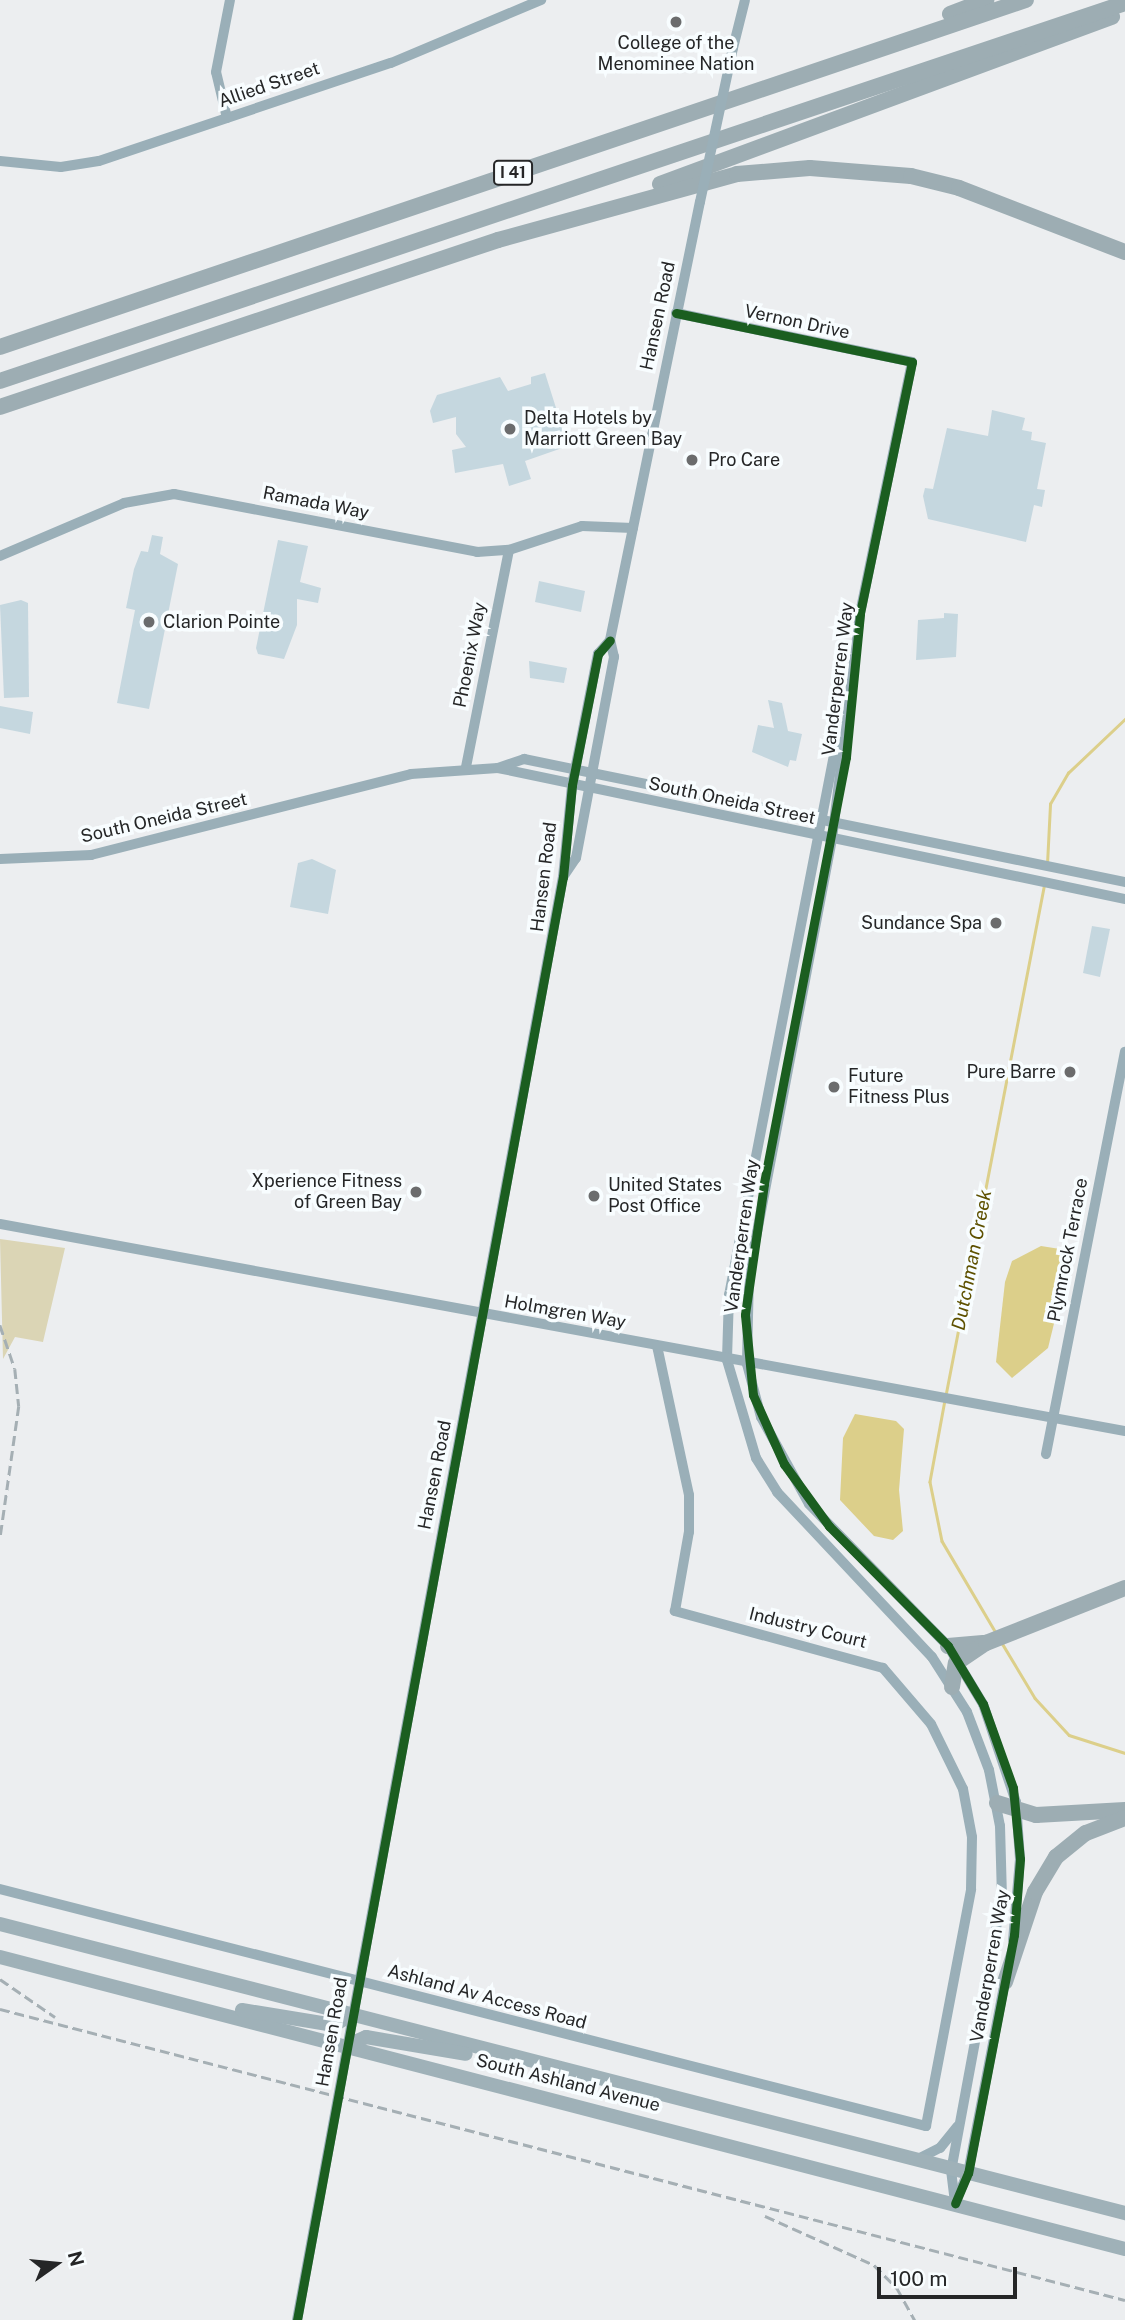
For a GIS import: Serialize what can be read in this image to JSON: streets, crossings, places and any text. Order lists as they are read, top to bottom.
{
  "streets": {
    "highway": ["I 41"],
    "main road": ["South Ashland Avenue"],
    "street": [
      "Allied Street",
      "Hansen Road",
      "Vernon Drive",
      "Ramada Way",
      "Phoenix Way",
      "Vanderperren Way",
      "South Oneida Street",
      "Plymrock Terrace",
      "Holmgren Way",
      "Industry Court",
      "Ashland Av Access Road"
    ]
  },
  "crossings": [
    ["Hansen Road", "Vernon Drive"],
    ["Hansen Road", "Ramada Way"],
    ["Hansen Road", "South Oneida Street"],
    ["Hansen Road", "Holmgren Way"],
    ["Hansen Road", "Ashland Av Access Road"],
    ["Hansen Road", "South Ashland Avenue"],
    ["Vernon Drive", "Vanderperren Way"],
    ["Ramada Way", "Phoenix Way"],
    ["Phoenix Way", "South Oneida Street"],
    ["Vanderperren Way", "South Oneida Street"],
    ["Vanderperren Way", "Holmgren Way"],
    ["Vanderperren Way", "South Ashland Avenue"],
    ["Plymrock Terrace", "Holmgren Way"],
    ["Holmgren Way", "Industry Court"],
    ["Industry Court", "Ashland Av Access Road"]
  ],
  "water": ["Dutchman Creek"],
  "places": [
    "College of the Menominee Nation",
    "Delta Hotels by Marriott Green Bay",
    "Pro Care",
    "Clarion Pointe",
    "Sundance Spa",
    "Pure Barre",
    "Future Fitness Plus",
    "Xperience Fitness of Green Bay",
    "United States Post Office"
  ],
  "scale_bar": "100 m",
  "north": "right"
}
